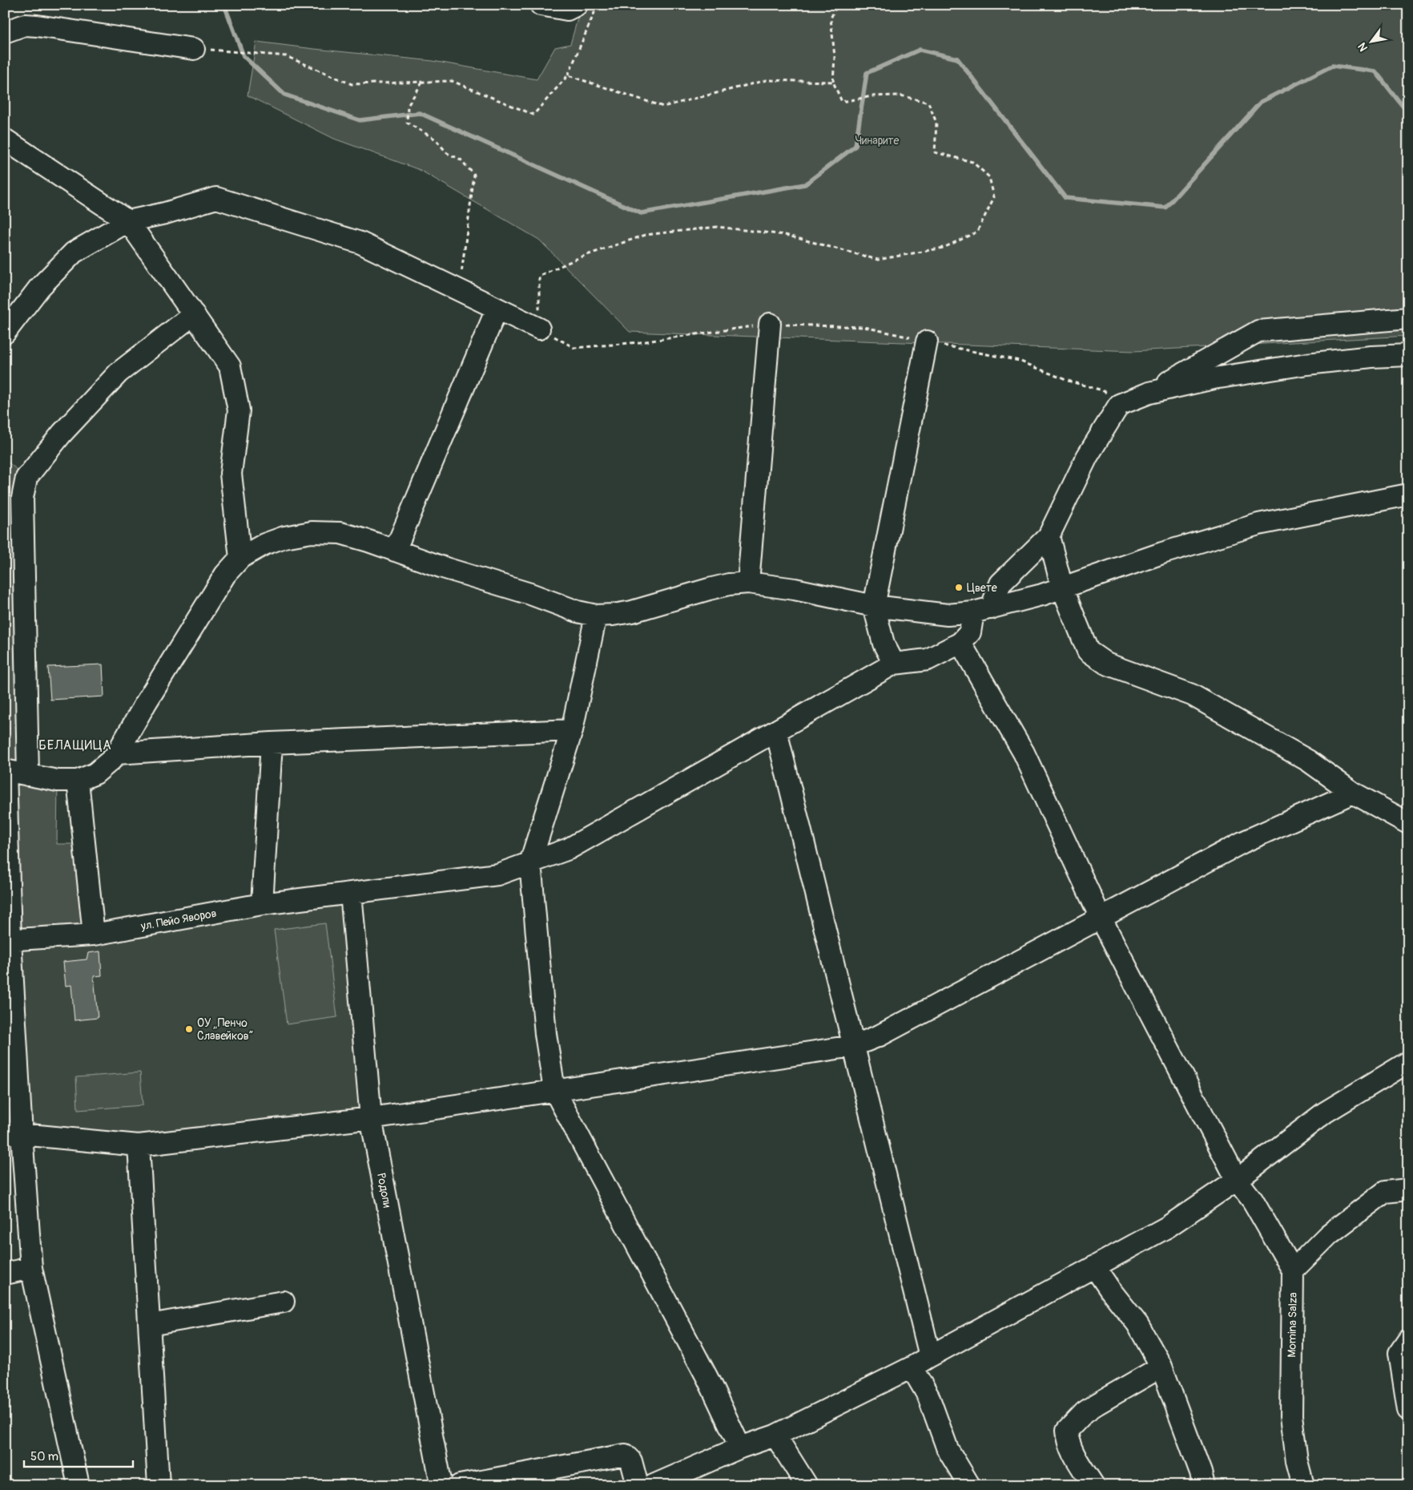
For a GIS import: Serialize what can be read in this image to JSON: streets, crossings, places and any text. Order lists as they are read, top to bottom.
{
  "streets": {
    "street": ["ул. Пейо Яворов", "Родопи", "Momina Salza"]
  },
  "crossings": [
    ["ул. Пейо Яворов", "Родопи"]
  ],
  "districts": ["БЕЛАЩИЦА"],
  "parks": ["Чинарите"],
  "places": ["Цвете", "ОУ „Пенчо Славейков“"],
  "scale_bar": "50 m",
  "north": "bottom left"
}
